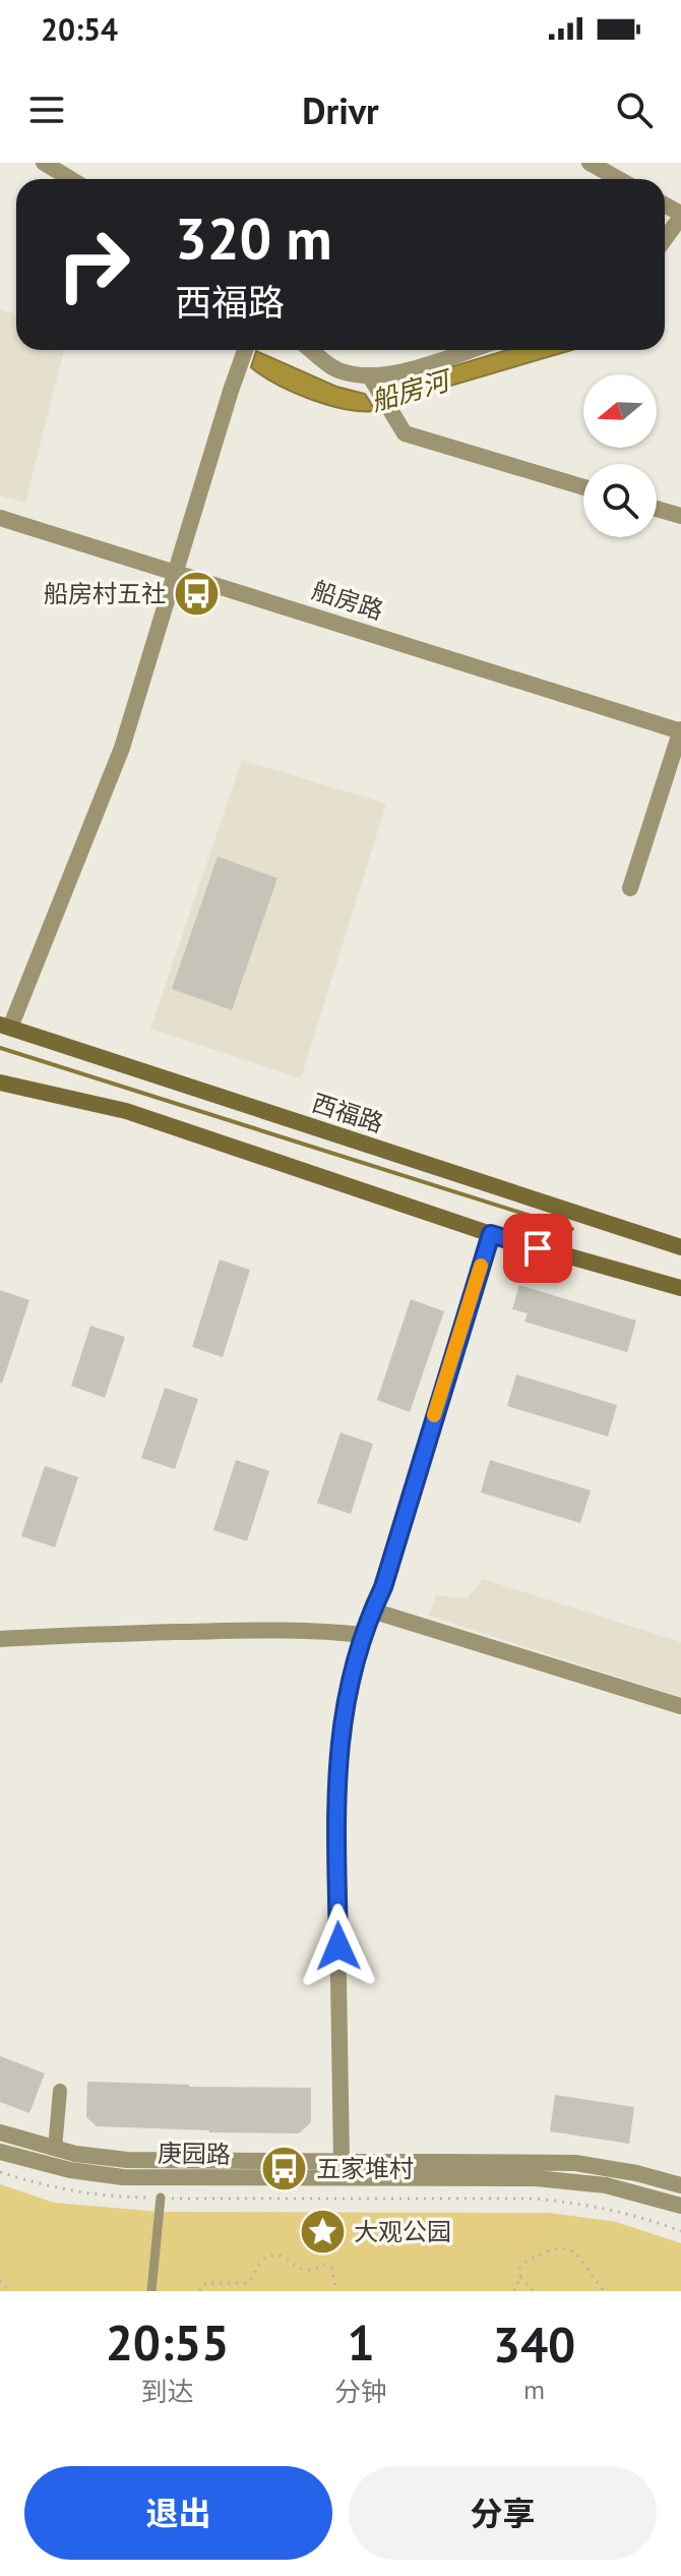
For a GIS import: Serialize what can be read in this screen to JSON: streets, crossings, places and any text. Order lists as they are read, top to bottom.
{
  "streets": {
    "main road": ["西福路"],
    "street": ["船房路", "庚园路"]
  },
  "water": ["船房河"],
  "places": {
    "bus stop": ["船房村五社", "五家堆村"],
    "place": ["大观公园"]
  },
  "north": "left",
  "page": {
    "status": "20:54",
    "header": "Drivr",
    "turn": ["320 m", "西福路"],
    "eta": [
      "20:55",
      "到达",
      "1",
      "分钟",
      "340",
      "m"
    ],
    "buttons": ["退出", "分享"]
  }
}
